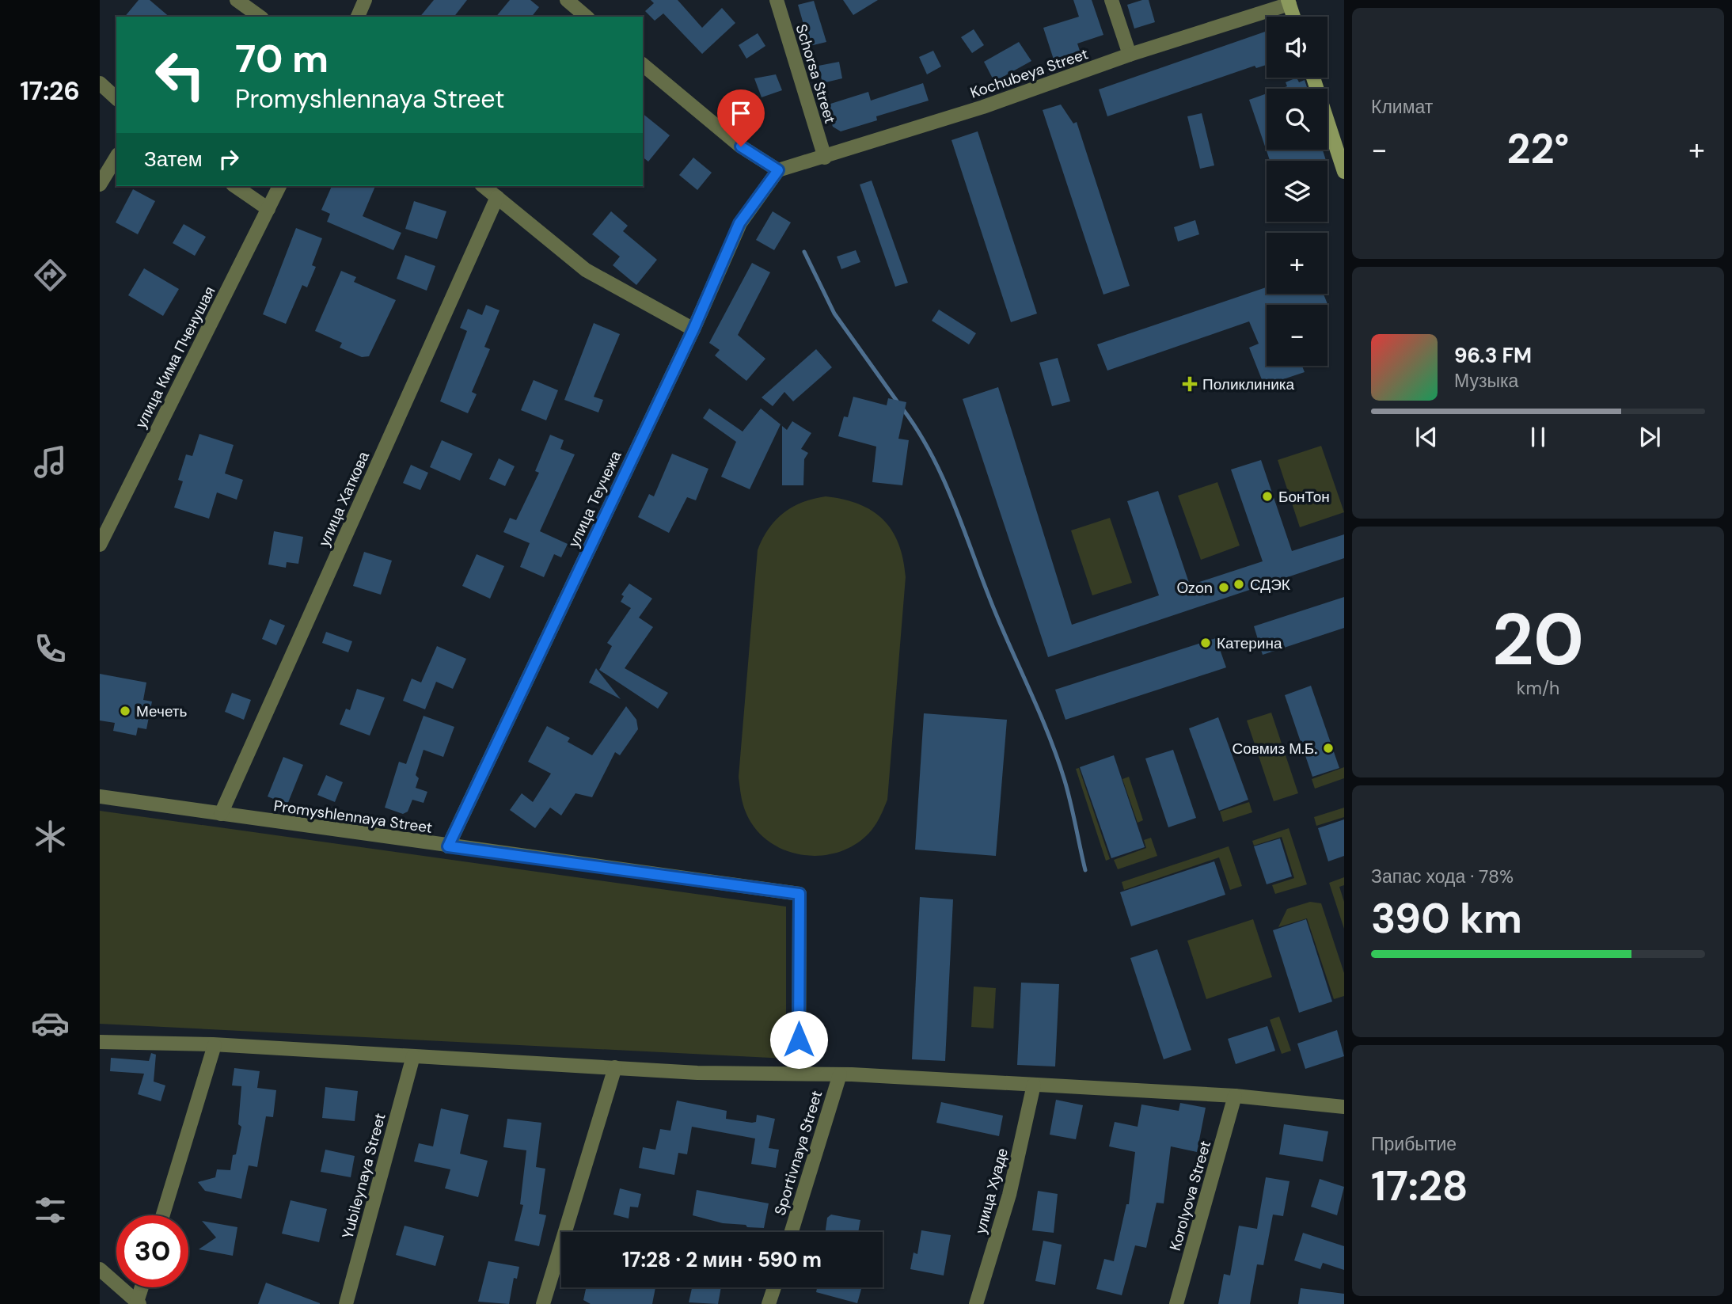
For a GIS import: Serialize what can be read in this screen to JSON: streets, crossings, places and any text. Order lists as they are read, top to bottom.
{
  "streets": {
    "street": [
      "Kochubeya Street",
      "Schorsa Street",
      "улица Кима Пченушая",
      "улица Хаткова",
      "улица Теучежа",
      "Promyshlennaya Street",
      "Sportivnaya Street",
      "Yubileynaya Street",
      "улица Хуаде",
      "Korolyova Street"
    ]
  },
  "crossings": [
    ["Kochubeya Street", "Schorsa Street"],
    ["Kochubeya Street", "улица Теучежа"],
    ["улица Хаткова", "Promyshlennaya Street"],
    ["улица Теучежа", "Promyshlennaya Street"]
  ],
  "places": {
    "health": ["Поликлиника"],
    "other": [
      "БонТон",
      "СДЭК",
      "Ozon",
      "Катерина",
      "Мечеть",
      "Совмиз М.Б."
    ]
  },
  "page": {
    "tabs": "17:26",
    "tile": [
      "Климат",
      ["20", "km/h"],
      ["Запас хода · 78%", "390 km"],
      ["Прибытие", "17:28"]
    ],
    "map_buttons": ["+", "−"],
    "turn": ["70 m", "Promyshlennaya Street"],
    "heat": ["−", "22°", "+"],
    "then": "Затем",
    "song": ["96.3 FM", "Музыка"],
    "limit": "30",
    "trip": "17:28 · 2 мин · 590 m"
  }
}
